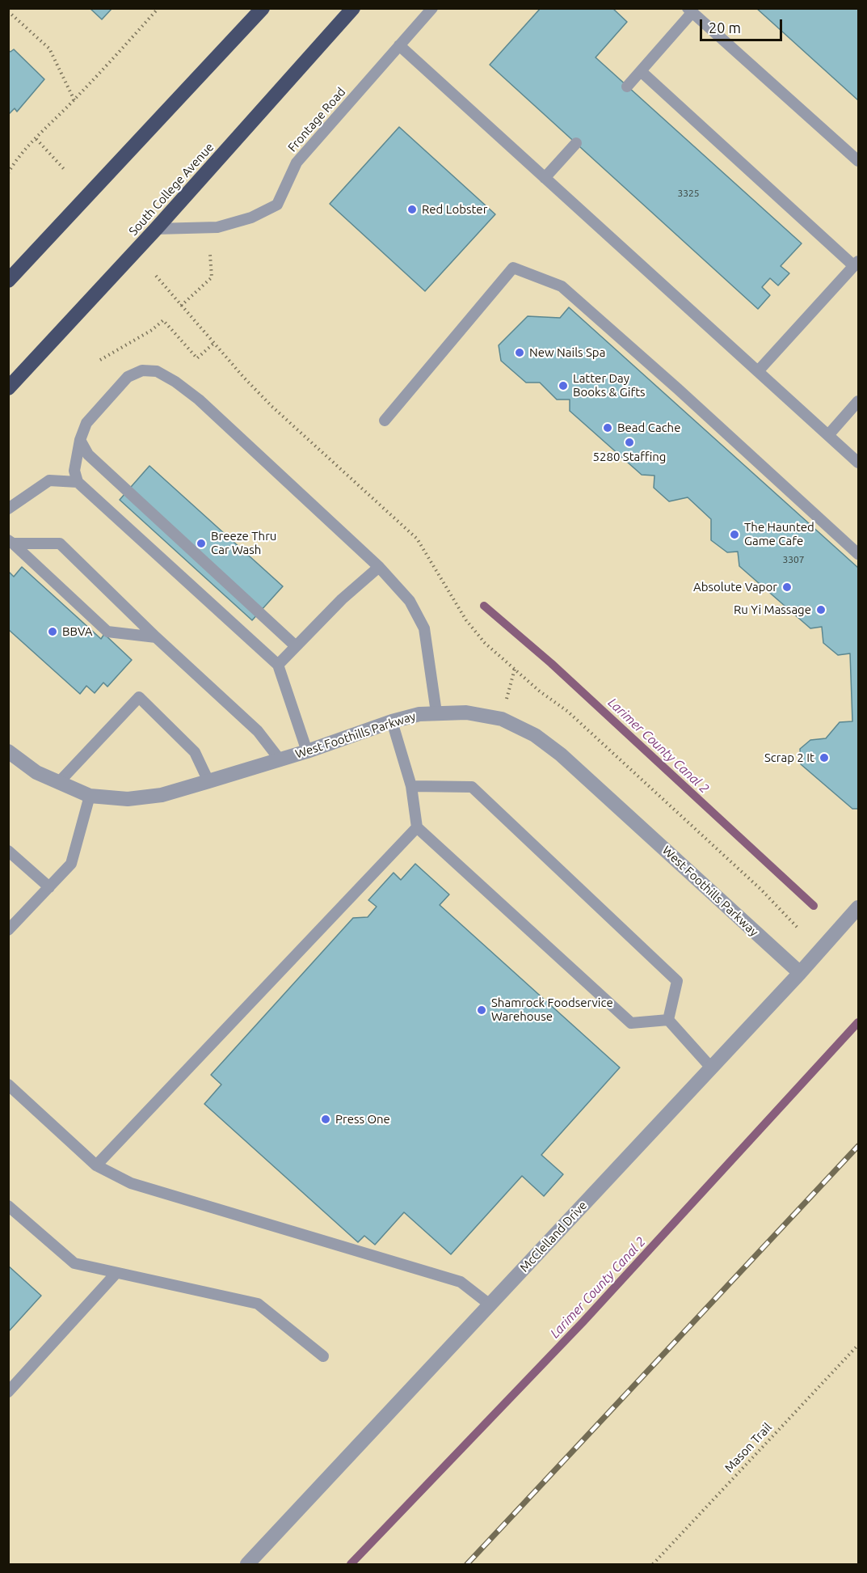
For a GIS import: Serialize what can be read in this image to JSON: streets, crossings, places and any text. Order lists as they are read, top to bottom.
{
  "streets": {
    "highway": ["South College Avenue"],
    "street": ["West Foothills Parkway", "McClelland Drive"],
    "lane": ["Frontage Road"],
    "path": ["Mason Trail"]
  },
  "crossings": [
    ["Frontage Road", "South College Avenue"],
    ["West Foothills Parkway", "McClelland Drive"]
  ],
  "water": ["Larimer County Canal 2"],
  "places": [
    "Red Lobster",
    "New Nails Spa",
    "Latter Day Books & Gifts",
    "Bead Cache",
    "5280 Staffing",
    "The Haunted Game Cafe",
    "Breeze Thru Car Wash",
    "Absolute Vapor",
    "Ru Yi Massage",
    "BBVA",
    "Scrap 2 It",
    "Shamrock Foodservice Warehouse",
    "Press One"
  ],
  "house_numbers": ["3325", "3307"],
  "scale_bar": "20 m"
}
